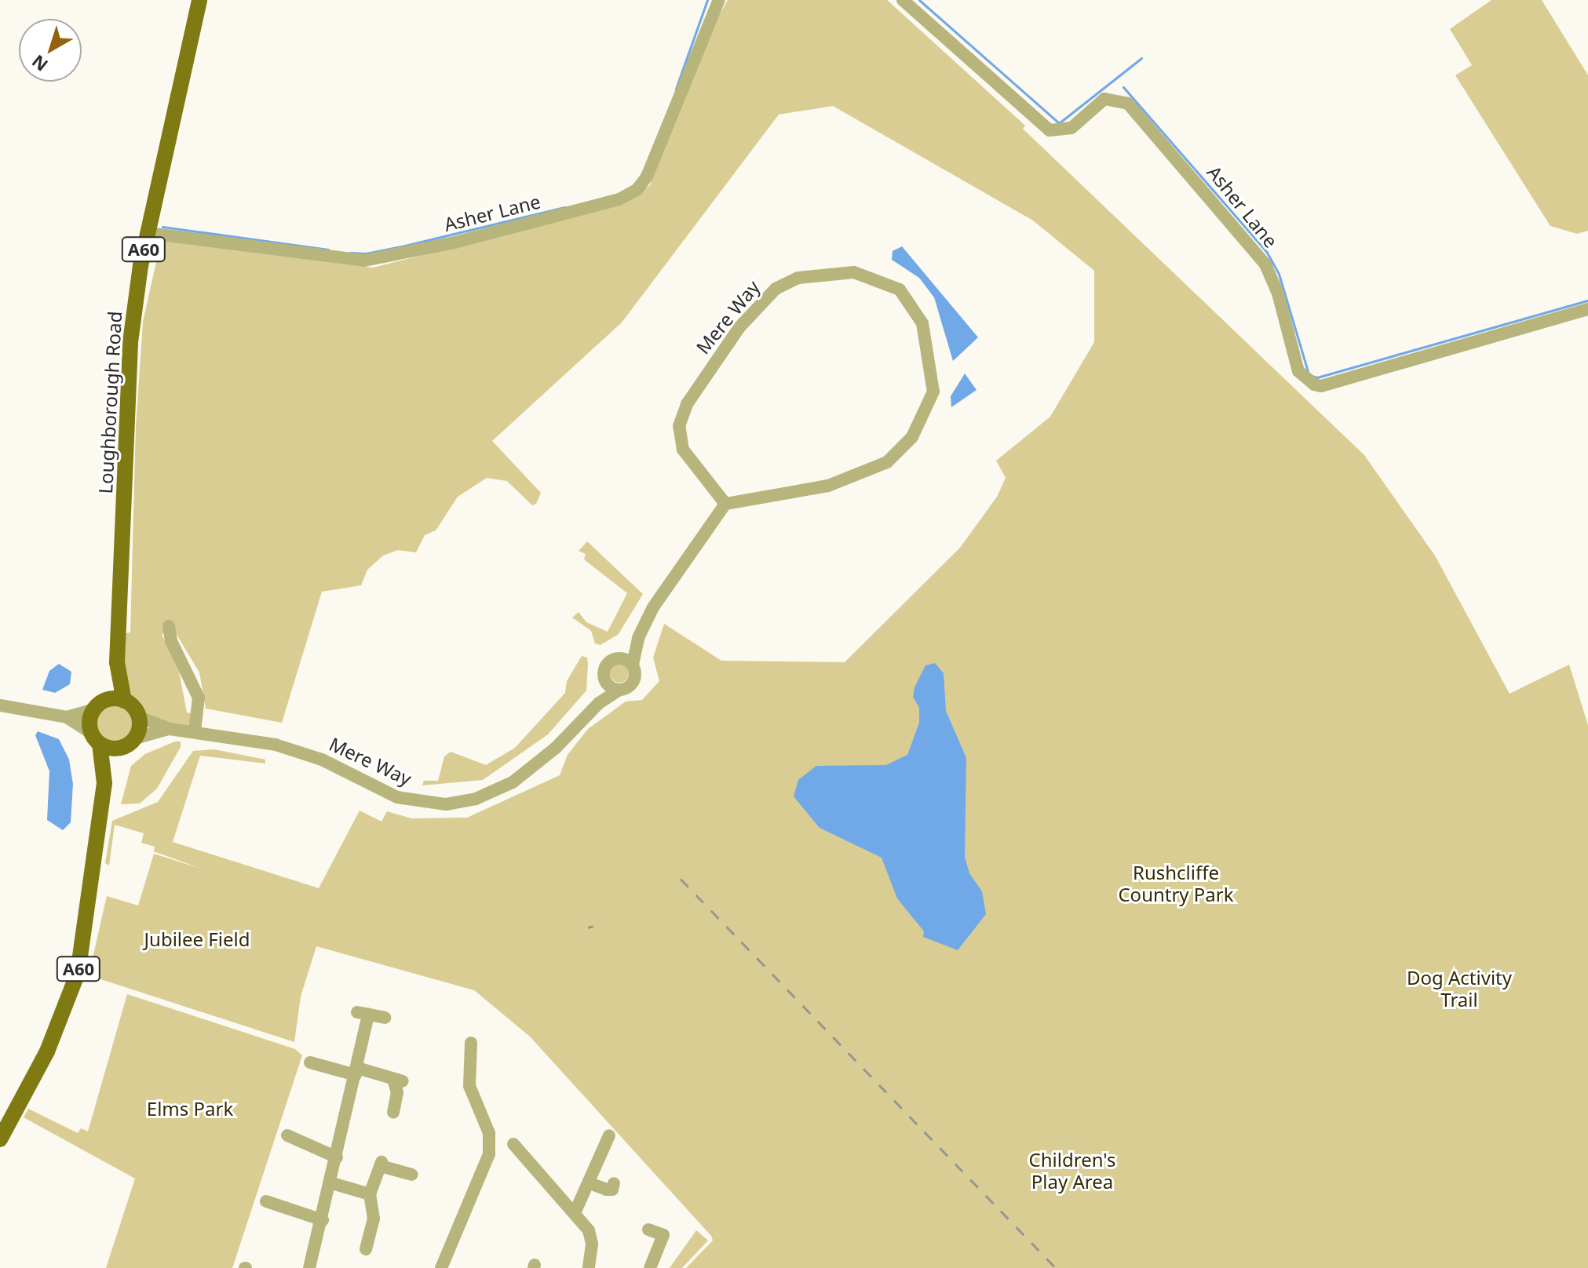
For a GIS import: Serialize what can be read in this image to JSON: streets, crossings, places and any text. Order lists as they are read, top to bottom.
{
  "streets": {
    "main road": ["A60", "Loughborough Road"],
    "street": ["Asher Lane", "Mere Way"]
  },
  "crossings": [
    ["Asher Lane", "Loughborough Road"],
    ["A60", "Mere Way"],
    ["A60", "Loughborough Road"],
    ["Mere Way", "Loughborough Road"]
  ],
  "parks": [
    "Rushcliffe Country Park",
    "Jubilee Field",
    "Dog Activity Trail",
    "Elms Park",
    "Children's Play Area"
  ],
  "north": "bottom left"
}
